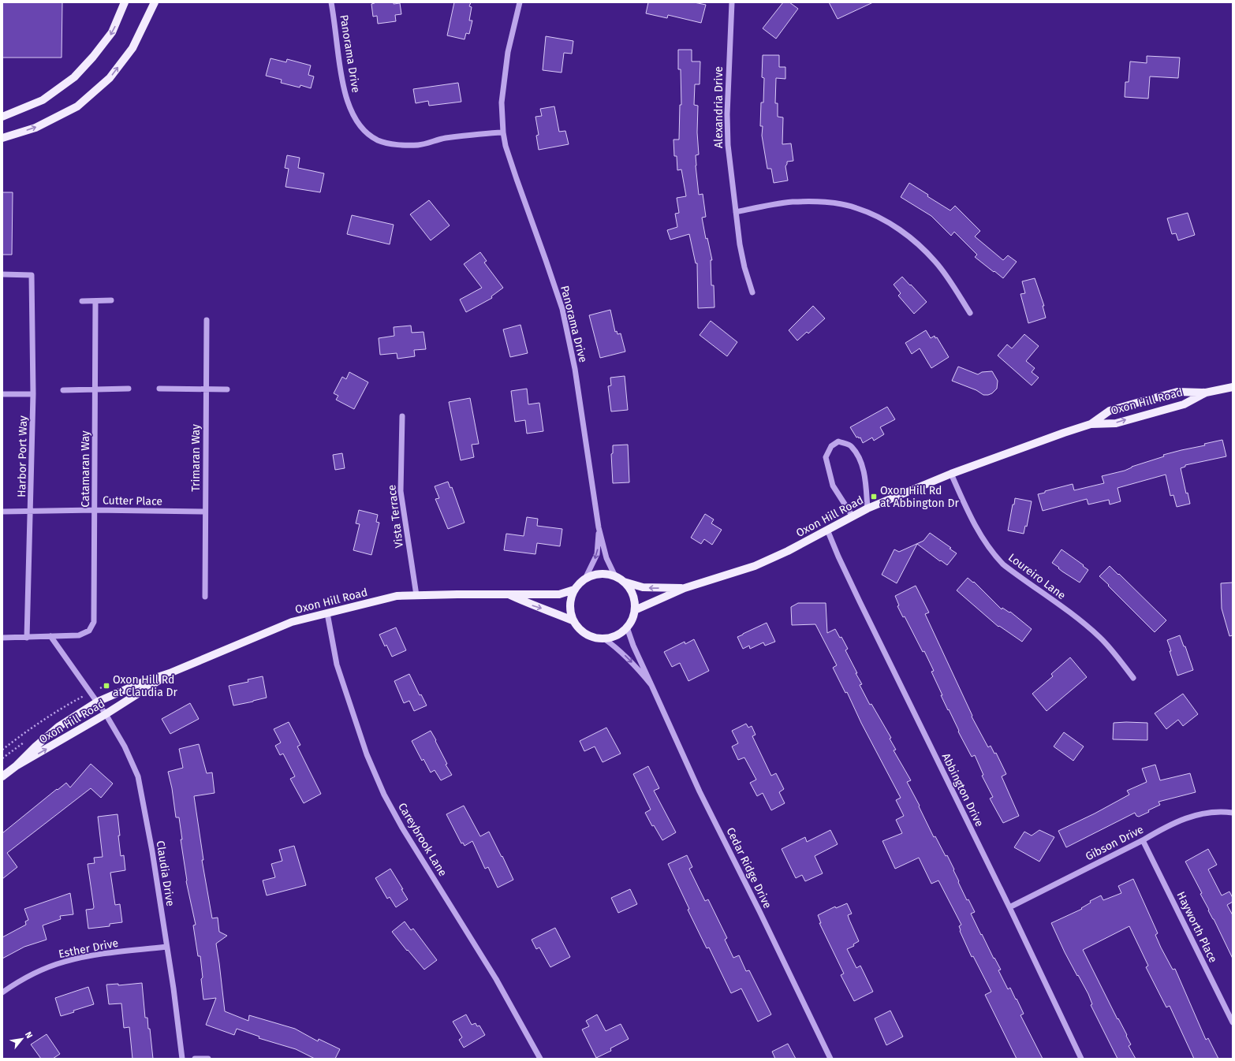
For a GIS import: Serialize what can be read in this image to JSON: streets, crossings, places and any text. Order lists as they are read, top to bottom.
{
  "streets": {
    "main road": ["Oxon Hill Road"],
    "street": [
      "Panorama Drive",
      "Alexandria Drive",
      "Harbor Port Way",
      "Trimaran Way",
      "Catamaran Way",
      "Cutter Place",
      "Vista Terrace",
      "Loureiro Lane",
      "Abbington Drive",
      "Careybrook Lane",
      "Gibson Drive",
      "Cedar Ridge Drive",
      "Claudia Drive",
      "Hayworth Place",
      "Esther Drive"
    ]
  },
  "crossings": [
    ["Panorama Drive", "Oxon Hill Road"],
    ["Panorama Drive", "Cedar Ridge Drive"],
    ["Oxon Hill Road", "Vista Terrace"],
    ["Oxon Hill Road", "Loureiro Lane"],
    ["Oxon Hill Road", "Abbington Drive"],
    ["Oxon Hill Road", "Careybrook Lane"],
    ["Oxon Hill Road", "Cedar Ridge Drive"],
    ["Oxon Hill Road", "Claudia Drive"],
    ["Harbor Port Way", "Cutter Place"],
    ["Trimaran Way", "Cutter Place"],
    ["Catamaran Way", "Cutter Place"],
    ["Catamaran Way", "Claudia Drive"],
    ["Abbington Drive", "Gibson Drive"],
    ["Gibson Drive", "Hayworth Place"],
    ["Claudia Drive", "Esther Drive"]
  ],
  "places": {
    "transit": ["Oxon Hill Rd at Abbington Dr", "Oxon Hill Rd at Claudia Dr"]
  },
  "north": "top right"
}
